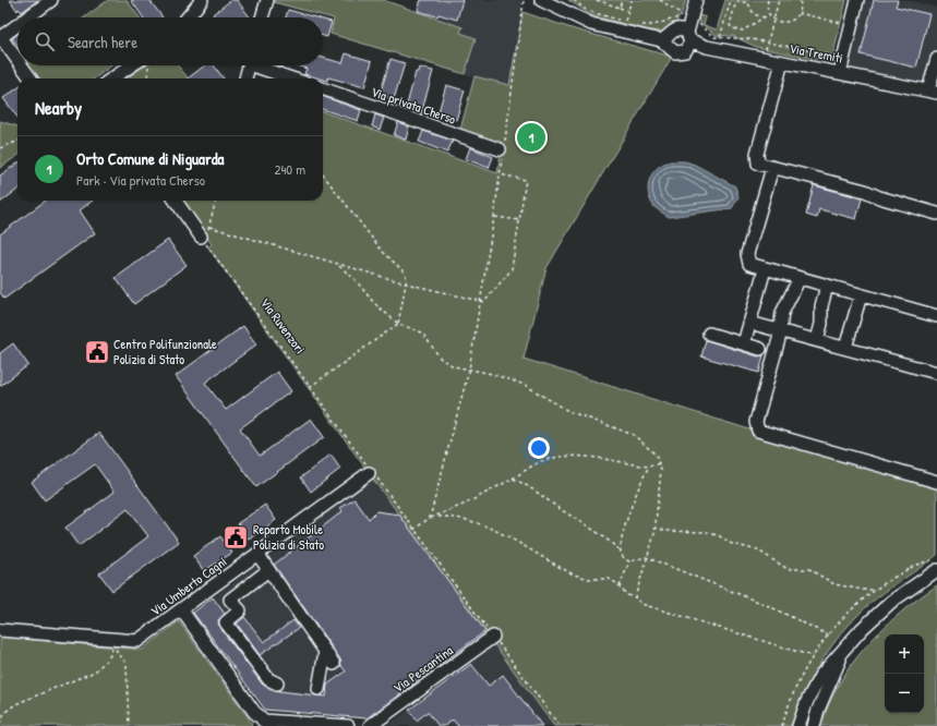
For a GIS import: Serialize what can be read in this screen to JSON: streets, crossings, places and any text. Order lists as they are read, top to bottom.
{
  "streets": {
    "street": [
      "Via Tremiti",
      "Via privata Cherso",
      "Via Umberto Cagni",
      "Via Pescantina"
    ],
    "path": ["Via Ruvenzori"]
  },
  "crossings": [
    ["Via Ruvenzori", "Via Umberto Cagni"],
    ["Via Ruvenzori", "Via Pescantina"]
  ],
  "places": {
    "public building": ["Centro Polifunzionale Polizia di Stato", "Reparto Mobile Polizia di Stato"]
  },
  "page": {
    "search": "Search here",
    "heading": "Nearby",
    "pins": "1",
    "list": [
      {
        "mark": "1",
        "name": "Orto Comune di Niguarda",
        "note": "Park · Via privata Cherso",
        "value": "240 m"
      }
    ],
    "map_buttons": ["+", "−"]
  }
}
